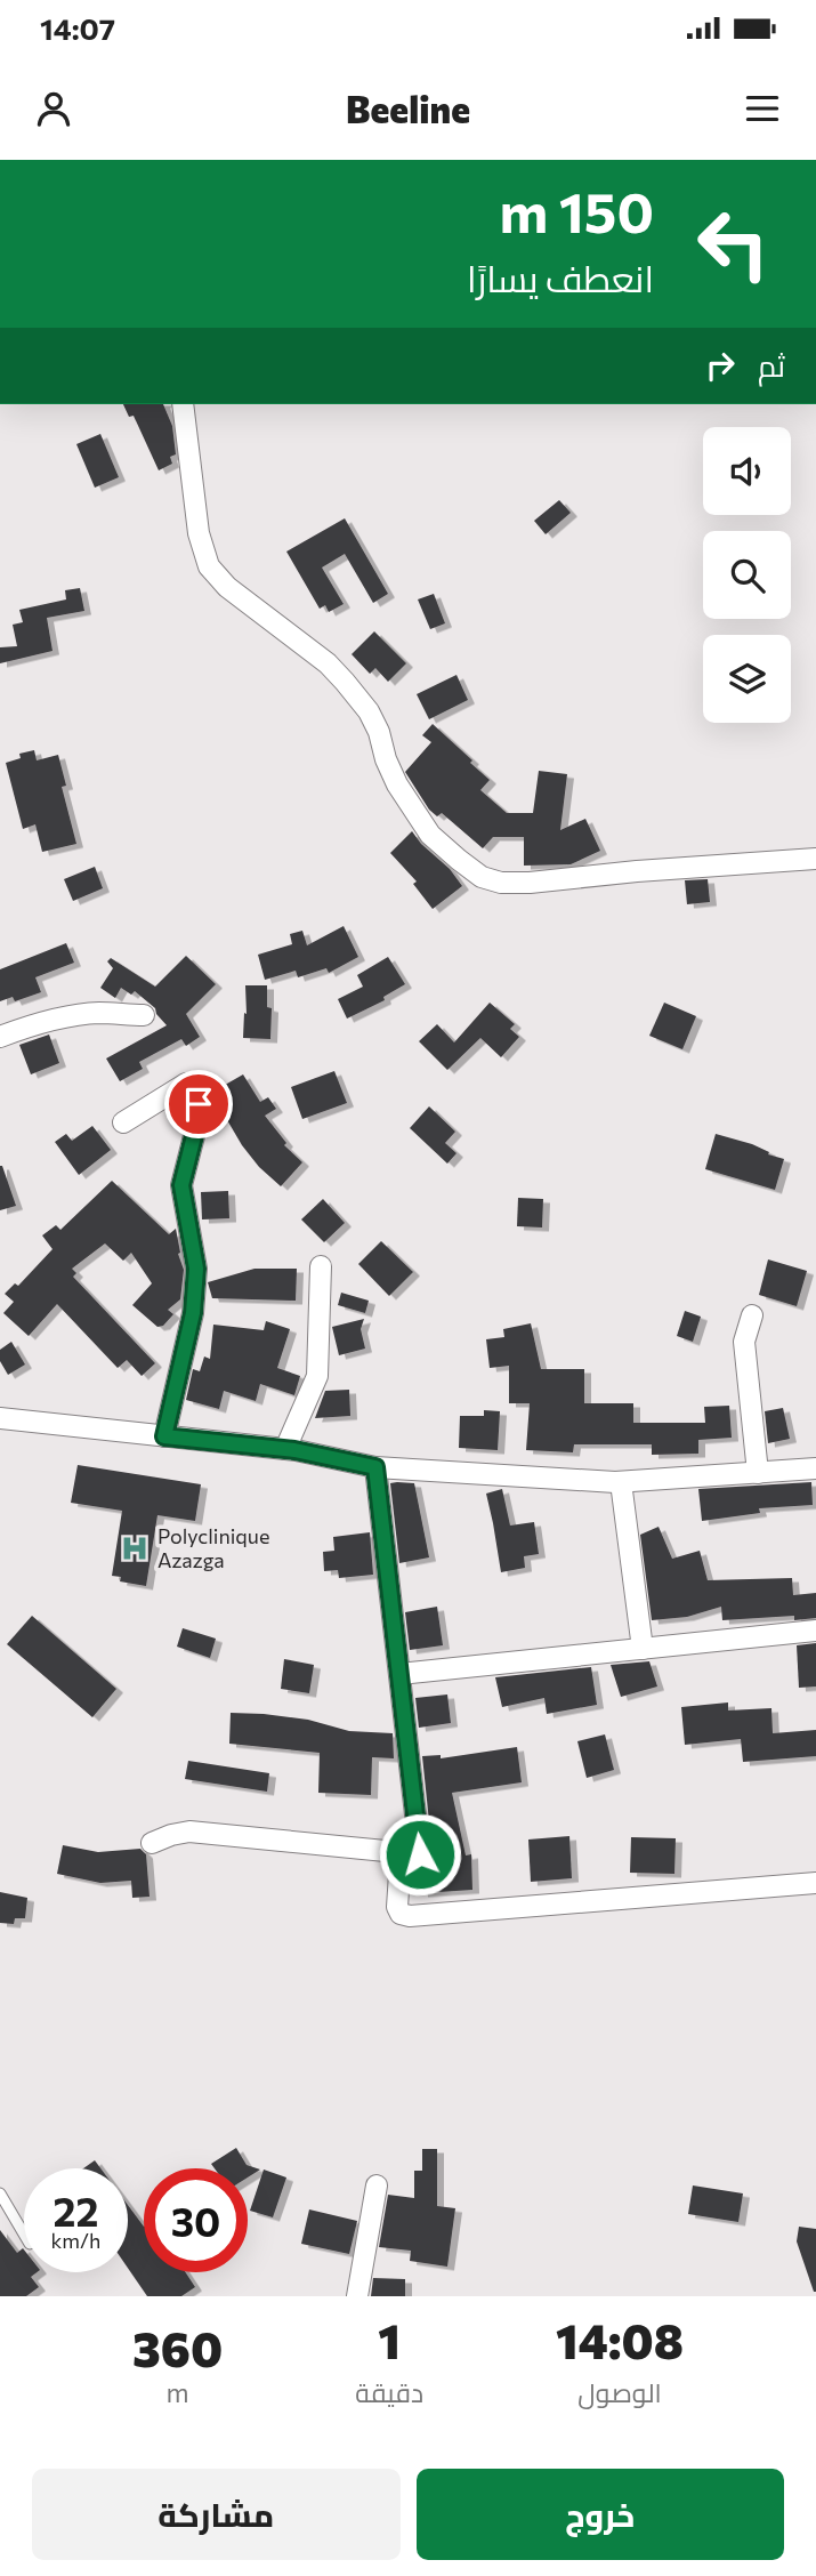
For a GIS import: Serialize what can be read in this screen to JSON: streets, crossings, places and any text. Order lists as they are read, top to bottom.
{
  "places": {
    "hospital": ["Polyclinique Azazga"]
  },
  "page": {
    "status": "14:07",
    "header": "Beeline",
    "turn": ["150 m", "انعطف يسارًا"],
    "then": "ثم",
    "speed": "22 km/h",
    "limit": "30",
    "eta": [
      "14:08",
      "الوصول",
      "1",
      "دقيقة",
      "360",
      "m"
    ],
    "buttons": ["خروج", "مشاركة"]
  }
}
